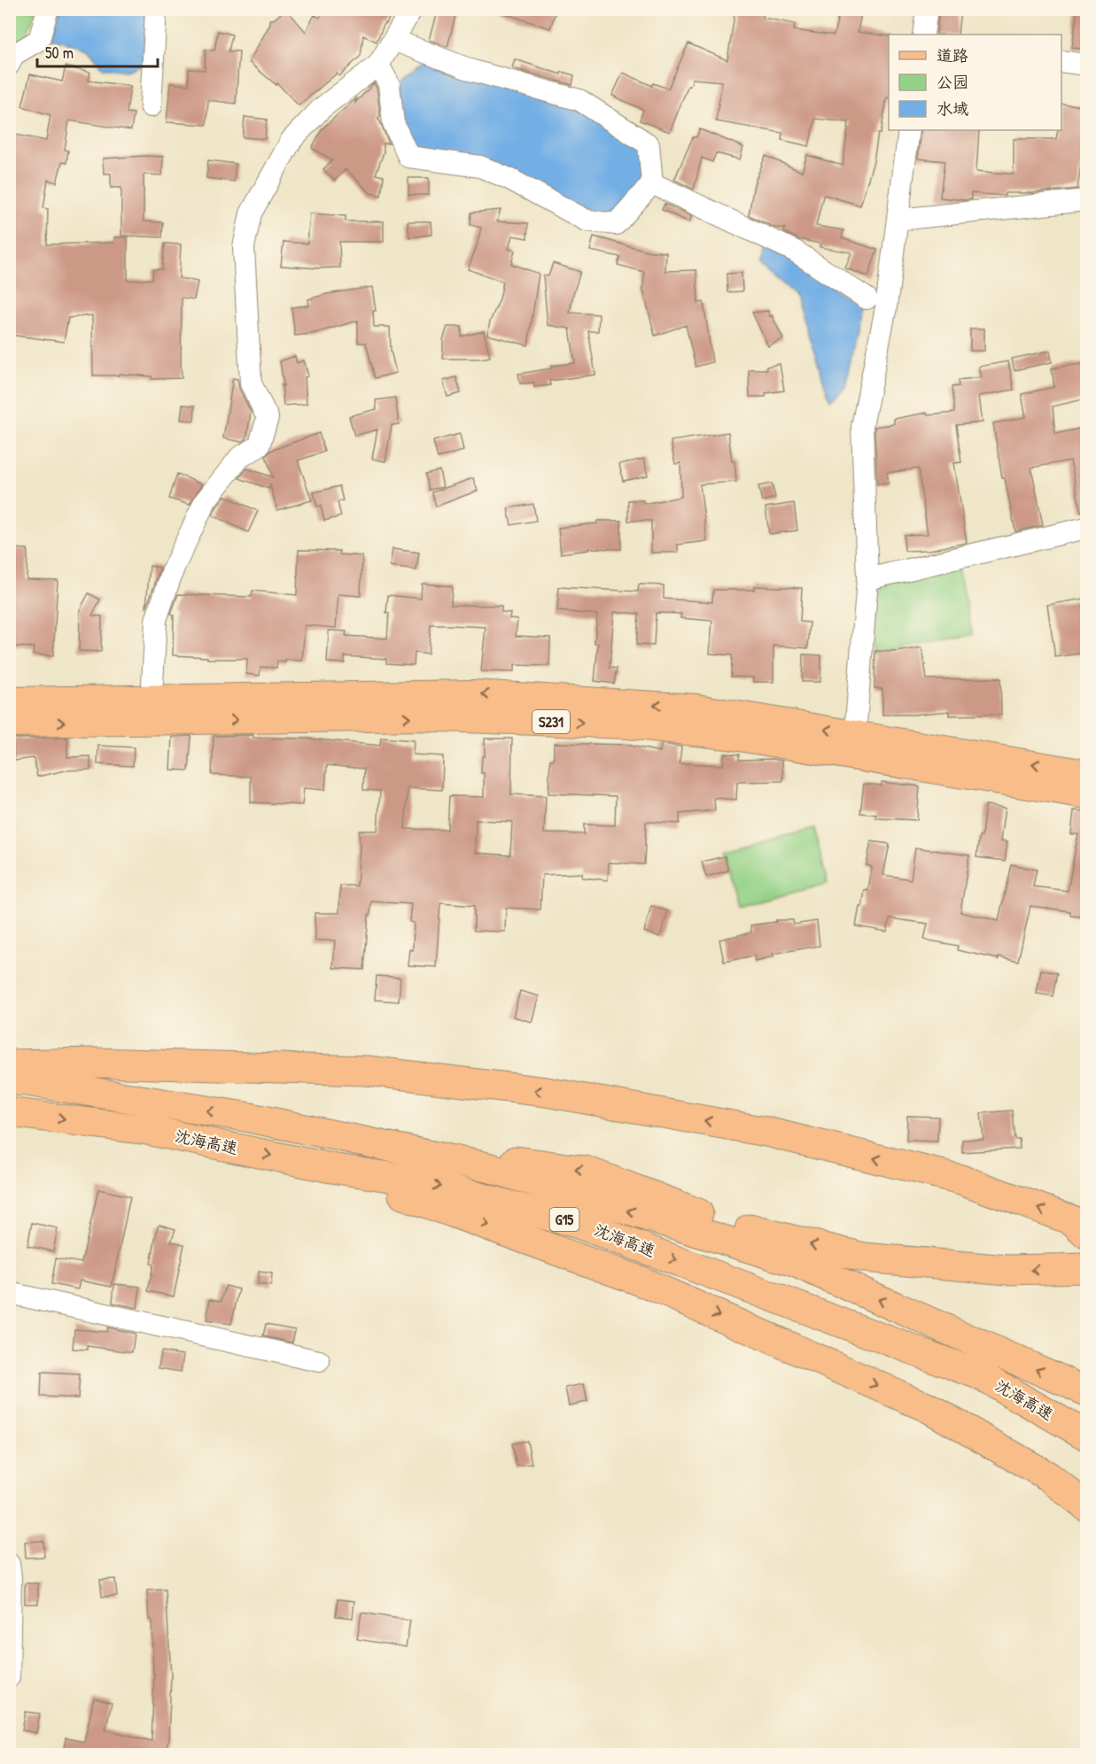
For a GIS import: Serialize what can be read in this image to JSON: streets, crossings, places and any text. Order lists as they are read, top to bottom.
{
  "streets": {
    "highway": ["沈海高速", "G15"],
    "main road": ["S231"]
  },
  "legend": ["道路", "公园", "水域"],
  "scale_bar": "50 m"
}
